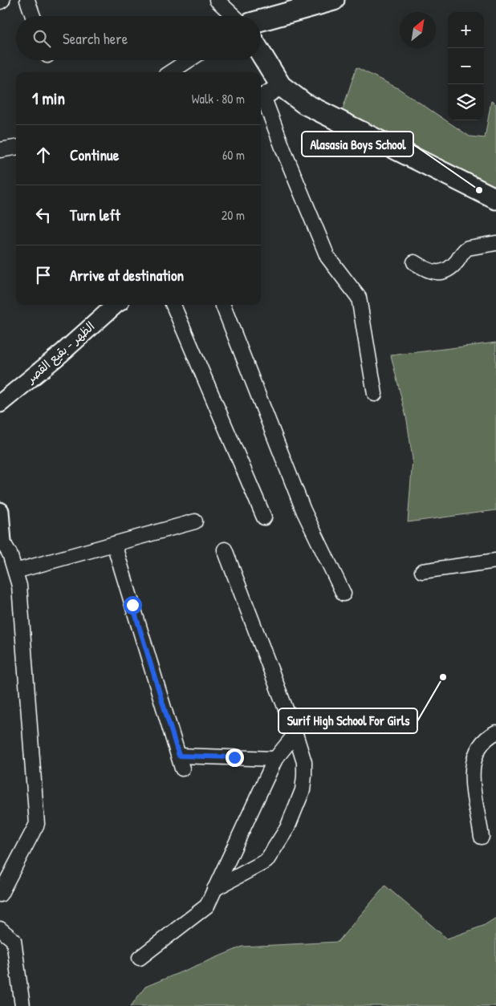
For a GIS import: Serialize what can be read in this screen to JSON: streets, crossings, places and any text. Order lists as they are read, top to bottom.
{
  "streets": {
    "street": ["الظهر - بقيع القصر"]
  },
  "places": ["Alasasia Boys School", "Surif High School For Girls"],
  "north": "top right",
  "page": {
    "map_buttons": ["+", "−"],
    "search": "Search here",
    "heading": ["1 min", "Walk · 80 m"],
    "list": [
      ["Continue", "60 m"],
      ["Turn left", "20 m"],
      "Arrive at destination"
    ]
  }
}
